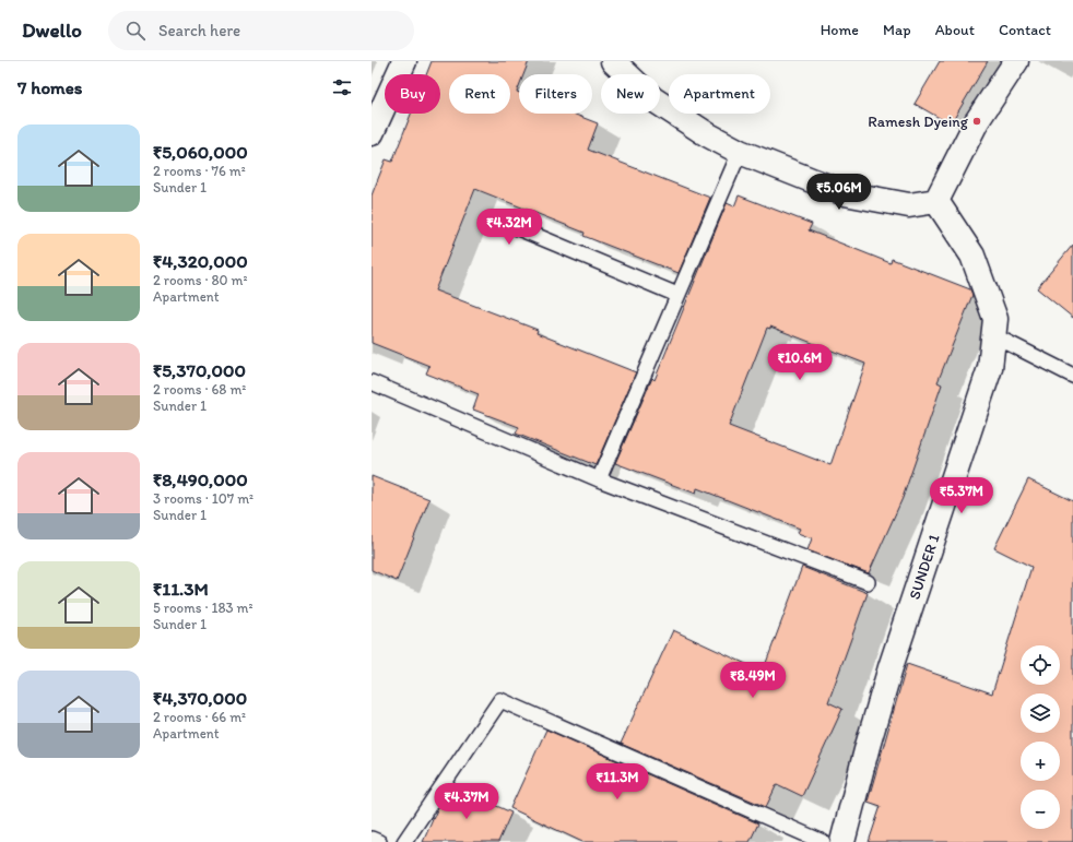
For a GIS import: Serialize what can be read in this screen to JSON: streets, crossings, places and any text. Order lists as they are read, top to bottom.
{
  "streets": {
    "street": ["SUNDER 1"]
  },
  "places": ["Ramesh Dyeing"],
  "page": {
    "header": "Dwello",
    "search": "Search here",
    "nav": [
      "Home",
      "Map",
      "About",
      "Contact"
    ],
    "heading": "7 homes",
    "chip": [
      "Buy",
      "Rent",
      "Filters",
      "New",
      "Apartment"
    ],
    "list": [
      {
        "name": "₹5,060,000",
        "note": "2 rooms · 76 m² · Sunder 1"
      },
      {
        "name": "₹4,320,000",
        "note": "2 rooms · 80 m² · Apartment"
      },
      {
        "name": "₹5,370,000",
        "note": "2 rooms · 68 m² · Sunder 1"
      },
      {
        "name": "₹8,490,000",
        "note": "3 rooms · 107 m² · Sunder 1"
      },
      {
        "name": "₹11.3M",
        "note": "5 rooms · 183 m² · Sunder 1"
      },
      {
        "name": "₹4,370,000",
        "note": "2 rooms · 66 m² · Apartment"
      }
    ],
    "price": [
      "₹5.06M",
      "₹4.32M",
      "₹10.6M",
      "₹5.37M",
      "₹8.49M",
      "₹11.3M",
      "₹4.37M"
    ],
    "map_buttons": ["+", "−"]
  }
}
